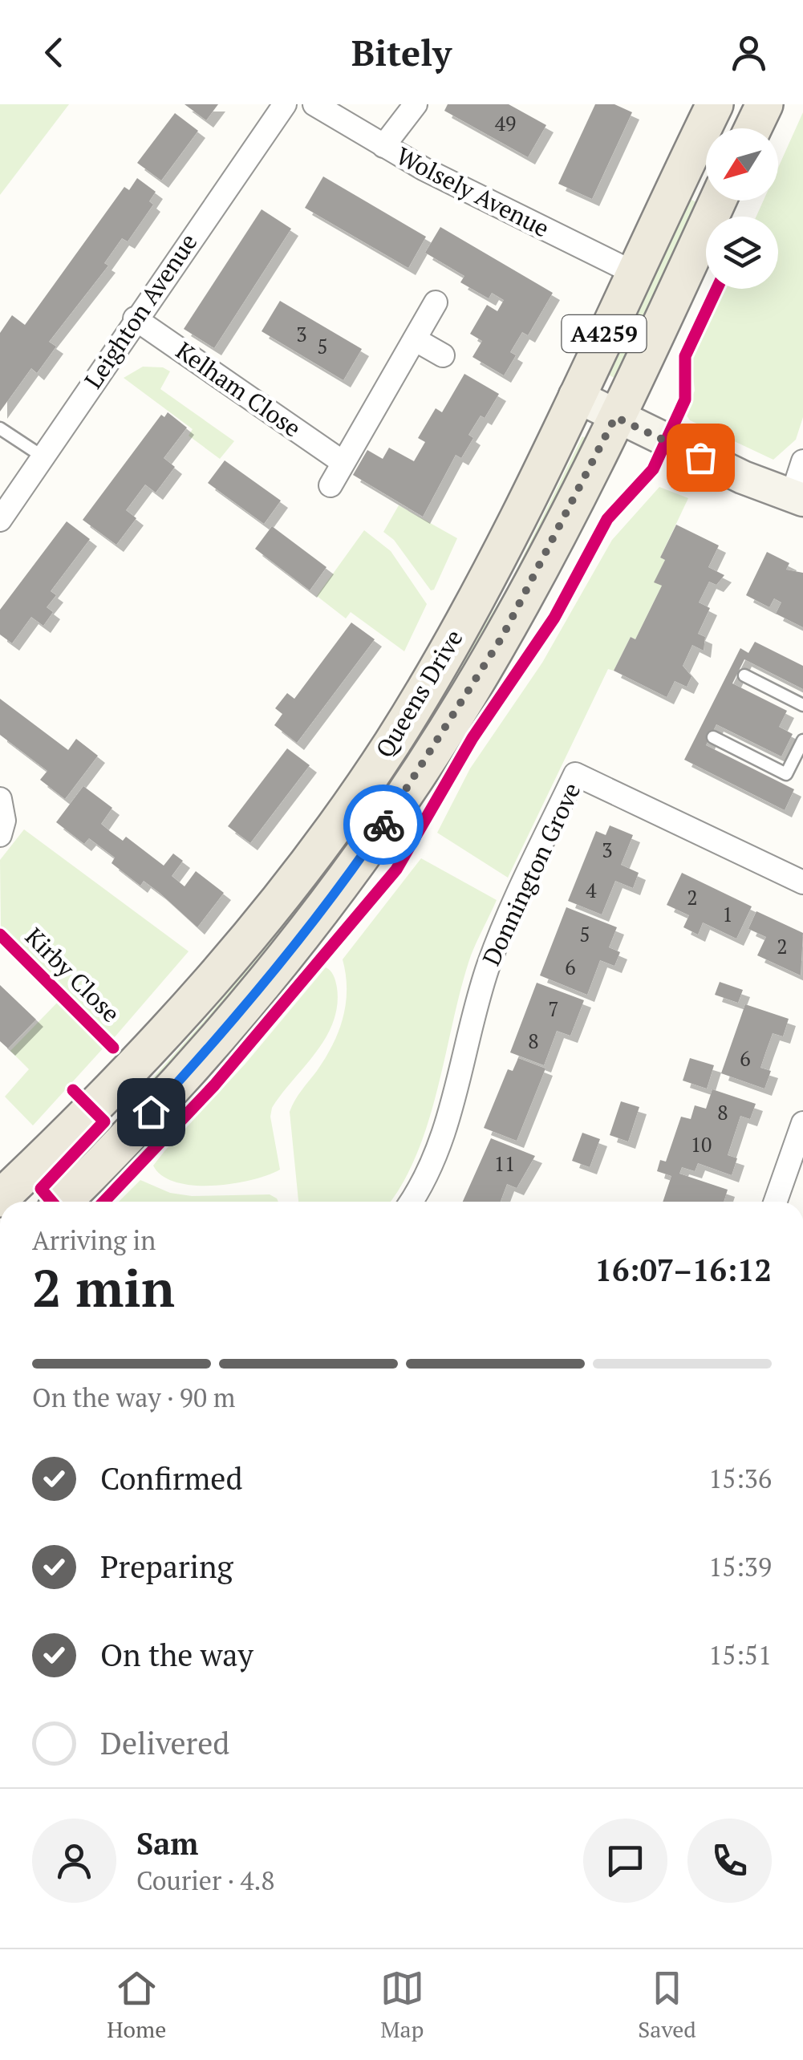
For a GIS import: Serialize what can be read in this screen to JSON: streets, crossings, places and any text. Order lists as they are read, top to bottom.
{
  "streets": {
    "main road": ["A4259", "Queens Drive"],
    "street": [
      "Wolsely Avenue",
      "Leighton Avenue",
      "Kelham Close",
      "Donnington Grove"
    ],
    "cycle path": ["Kirby Close"]
  },
  "crossings": [
    ["Wolsely Avenue", "Queens Drive"],
    ["Leighton Avenue", "Kelham Close"]
  ],
  "house_numbers": [
    "49",
    "3",
    "5",
    "3",
    "4",
    "2",
    "1",
    "5",
    "2",
    "6",
    "7",
    "8",
    "6",
    "8",
    "10",
    "11"
  ],
  "north": "bottom left",
  "page": {
    "header": "Bitely",
    "heading": ["2 min", "Arriving in", "16:07–16:12"],
    "panel": ["Sam", "Courier · 4.8"],
    "bar": "On the way · 90 m",
    "list": [
      ["Confirmed", "15:36"],
      ["Preparing", "15:39"],
      ["On the way", "15:51"],
      "Delivered"
    ],
    "tabs": ["Home", "Map", "Saved"]
  }
}
